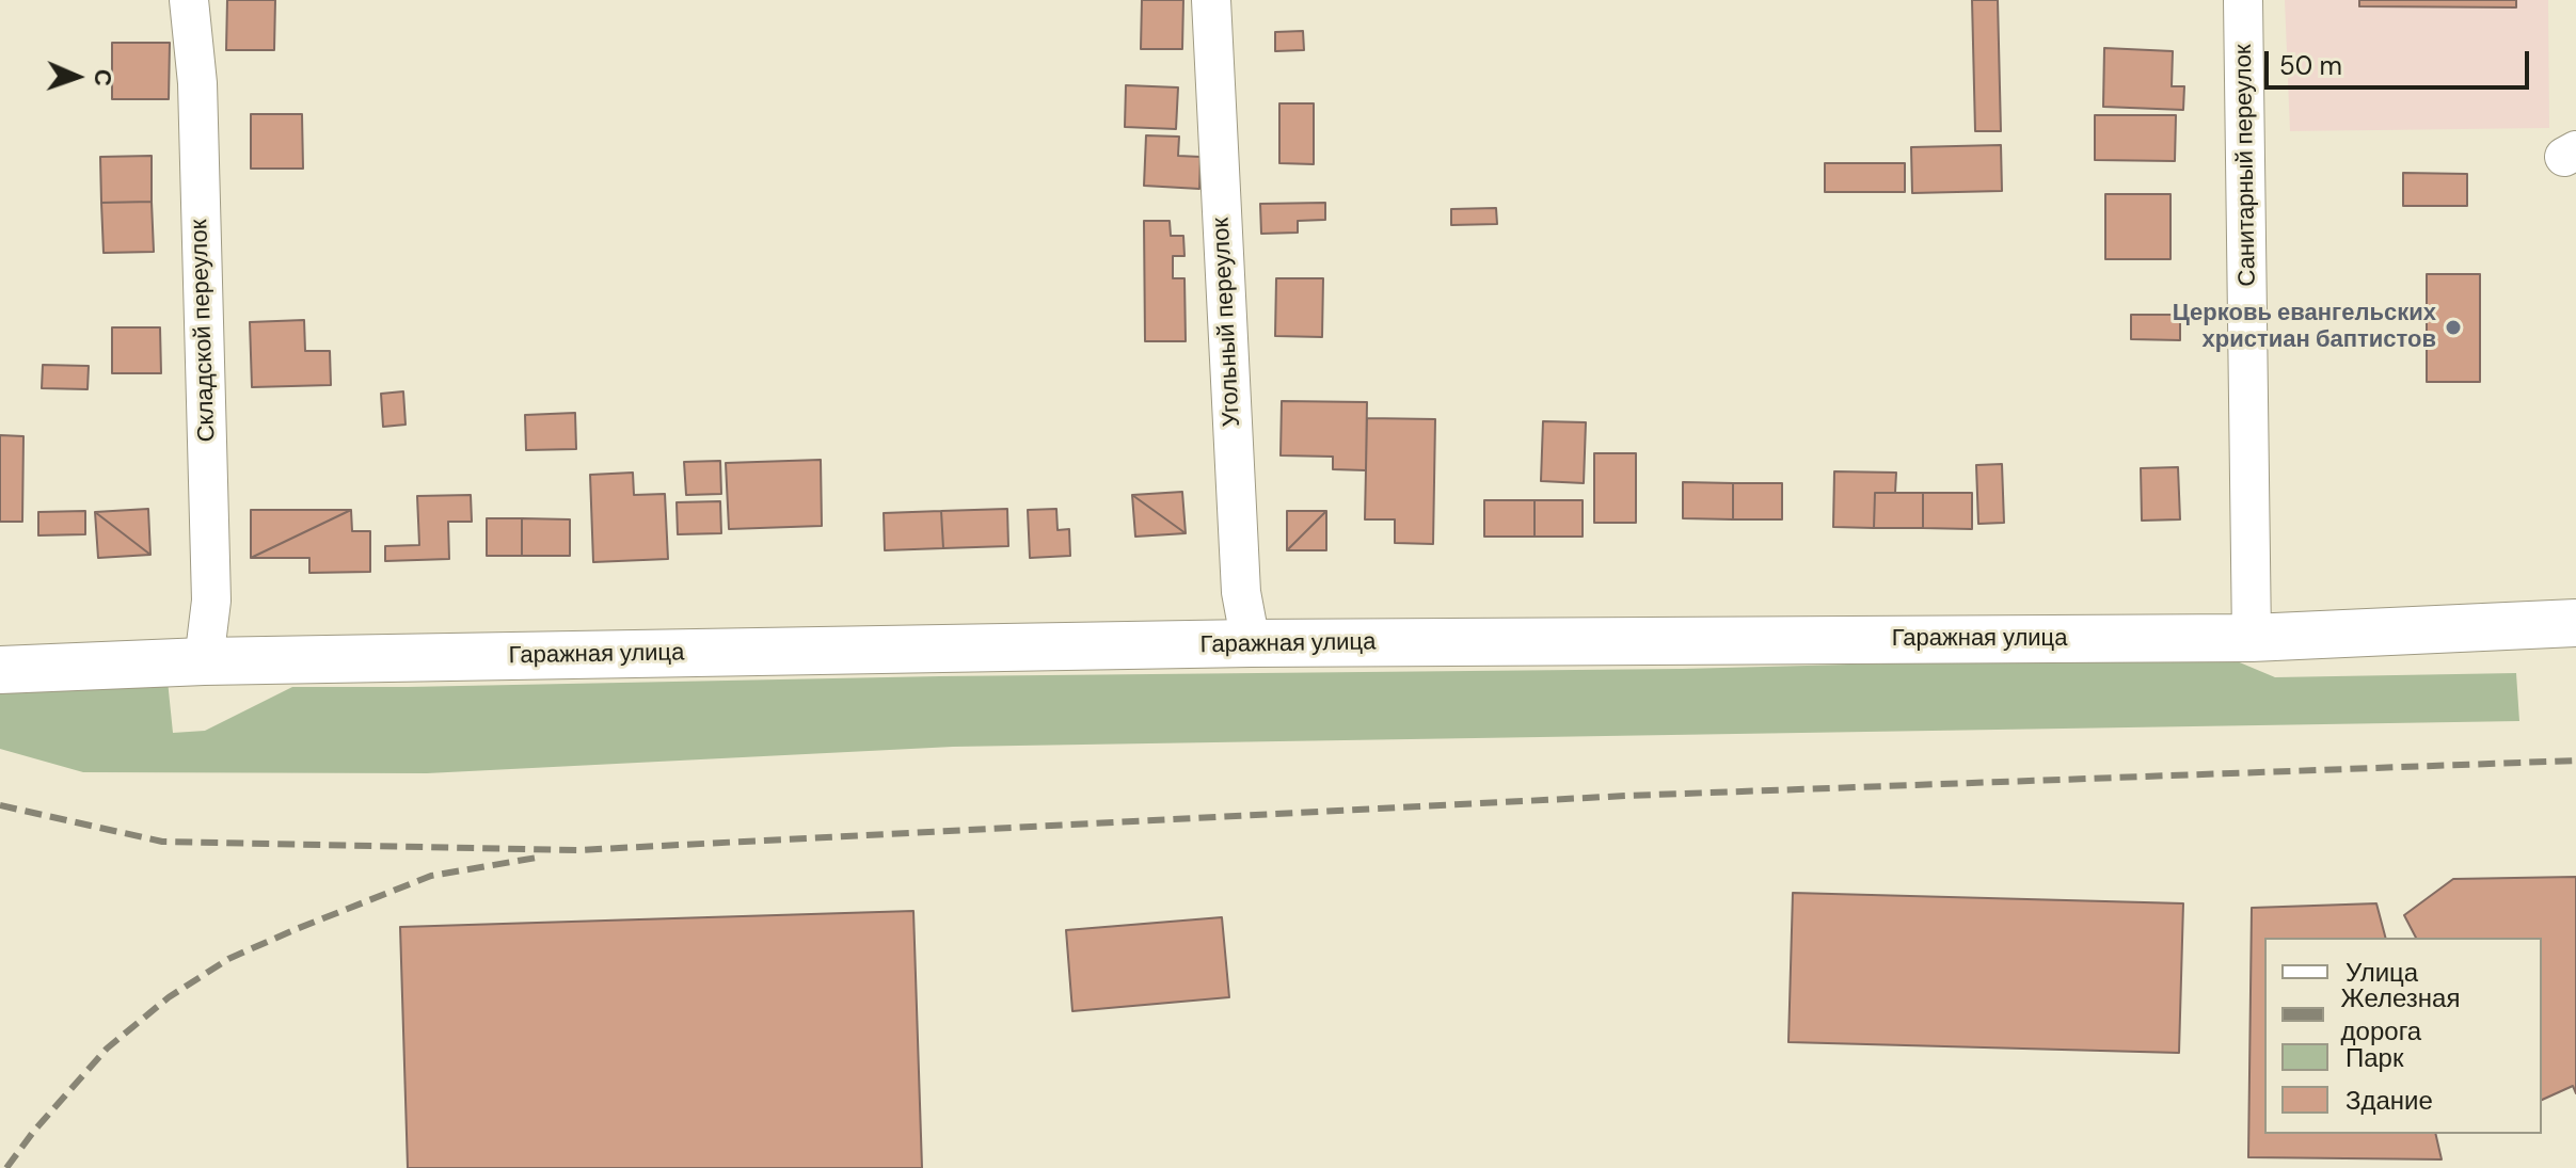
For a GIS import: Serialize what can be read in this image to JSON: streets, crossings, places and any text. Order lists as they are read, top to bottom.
{
  "streets": {
    "street": [
      "Санитарный переулок",
      "Угольный переулок",
      "Складской переулок",
      "Гаражная улица"
    ]
  },
  "crossings": [
    ["Санитарный переулок", "Гаражная улица"],
    ["Угольный переулок", "Гаражная улица"],
    ["Складской переулок", "Гаражная улица"]
  ],
  "places": ["Церковь евангельских христиан баптистов"],
  "legend": [
    "Улица",
    "Железная дорога",
    "Парк",
    "Здание"
  ],
  "scale_bar": "50 m",
  "north": "right"
}
